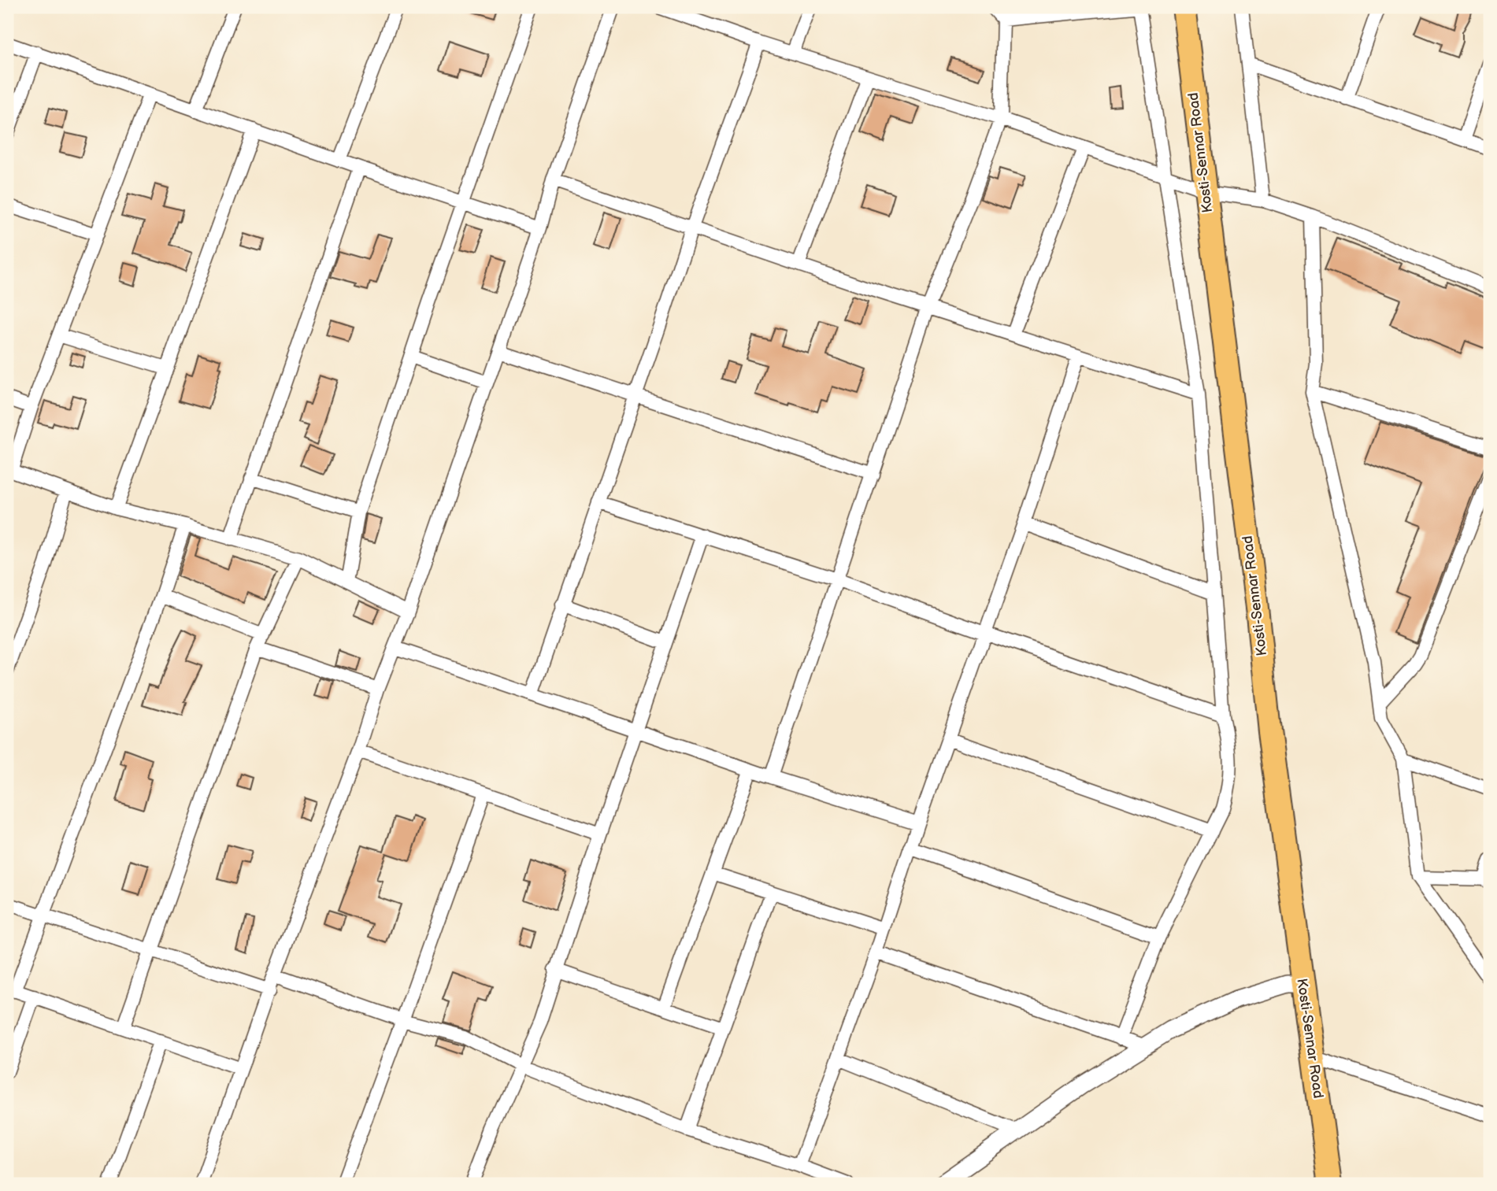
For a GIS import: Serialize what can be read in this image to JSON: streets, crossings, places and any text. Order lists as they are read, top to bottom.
{
  "streets": {
    "highway": ["Kosti-Sennar Road"]
  }
}
